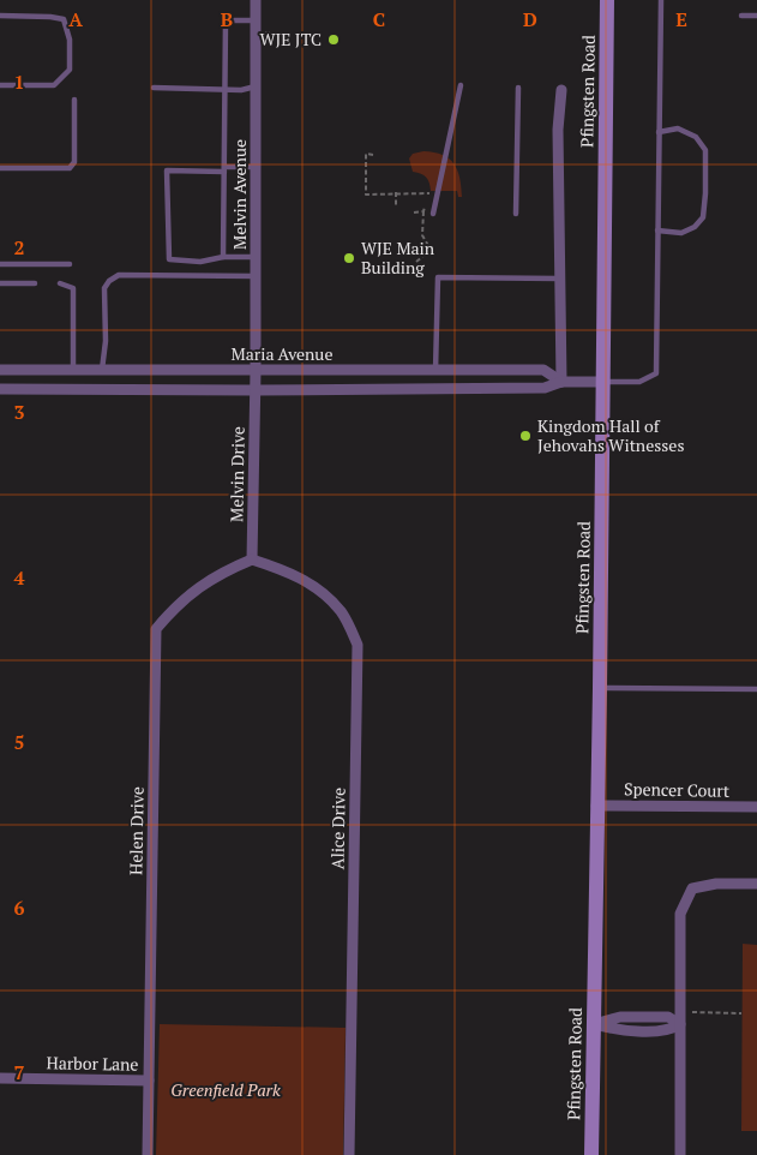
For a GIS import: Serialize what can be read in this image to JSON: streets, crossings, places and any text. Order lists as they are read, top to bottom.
{
  "streets": {
    "main road": ["Pfingsten Road"],
    "street": [
      "Melvin Avenue",
      "Maria Avenue",
      "Melvin Drive",
      "Spencer Court",
      "Alice Drive",
      "Helen Drive",
      "Harbor Lane"
    ]
  },
  "crossings": [
    ["Pfingsten Road", "Maria Avenue"],
    ["Pfingsten Road", "Spencer Court"],
    ["Melvin Avenue", "Maria Avenue"],
    ["Melvin Avenue", "Melvin Drive"],
    ["Maria Avenue", "Melvin Drive"],
    ["Melvin Drive", "Alice Drive"],
    ["Melvin Drive", "Helen Drive"],
    ["Alice Drive", "Helen Drive"],
    ["Helen Drive", "Harbor Lane"]
  ],
  "parks": ["Greenfield Park"],
  "places": ["WJE JTC", "WJE Main Building", "Kingdom Hall of Jehovahs Witnesses"],
  "grid": {
    "columns": [
      "A",
      "B",
      "C",
      "D",
      "E"
    ],
    "rows": [
      "1",
      "2",
      "3",
      "4",
      "5",
      "6",
      "7"
    ]
  }
}
